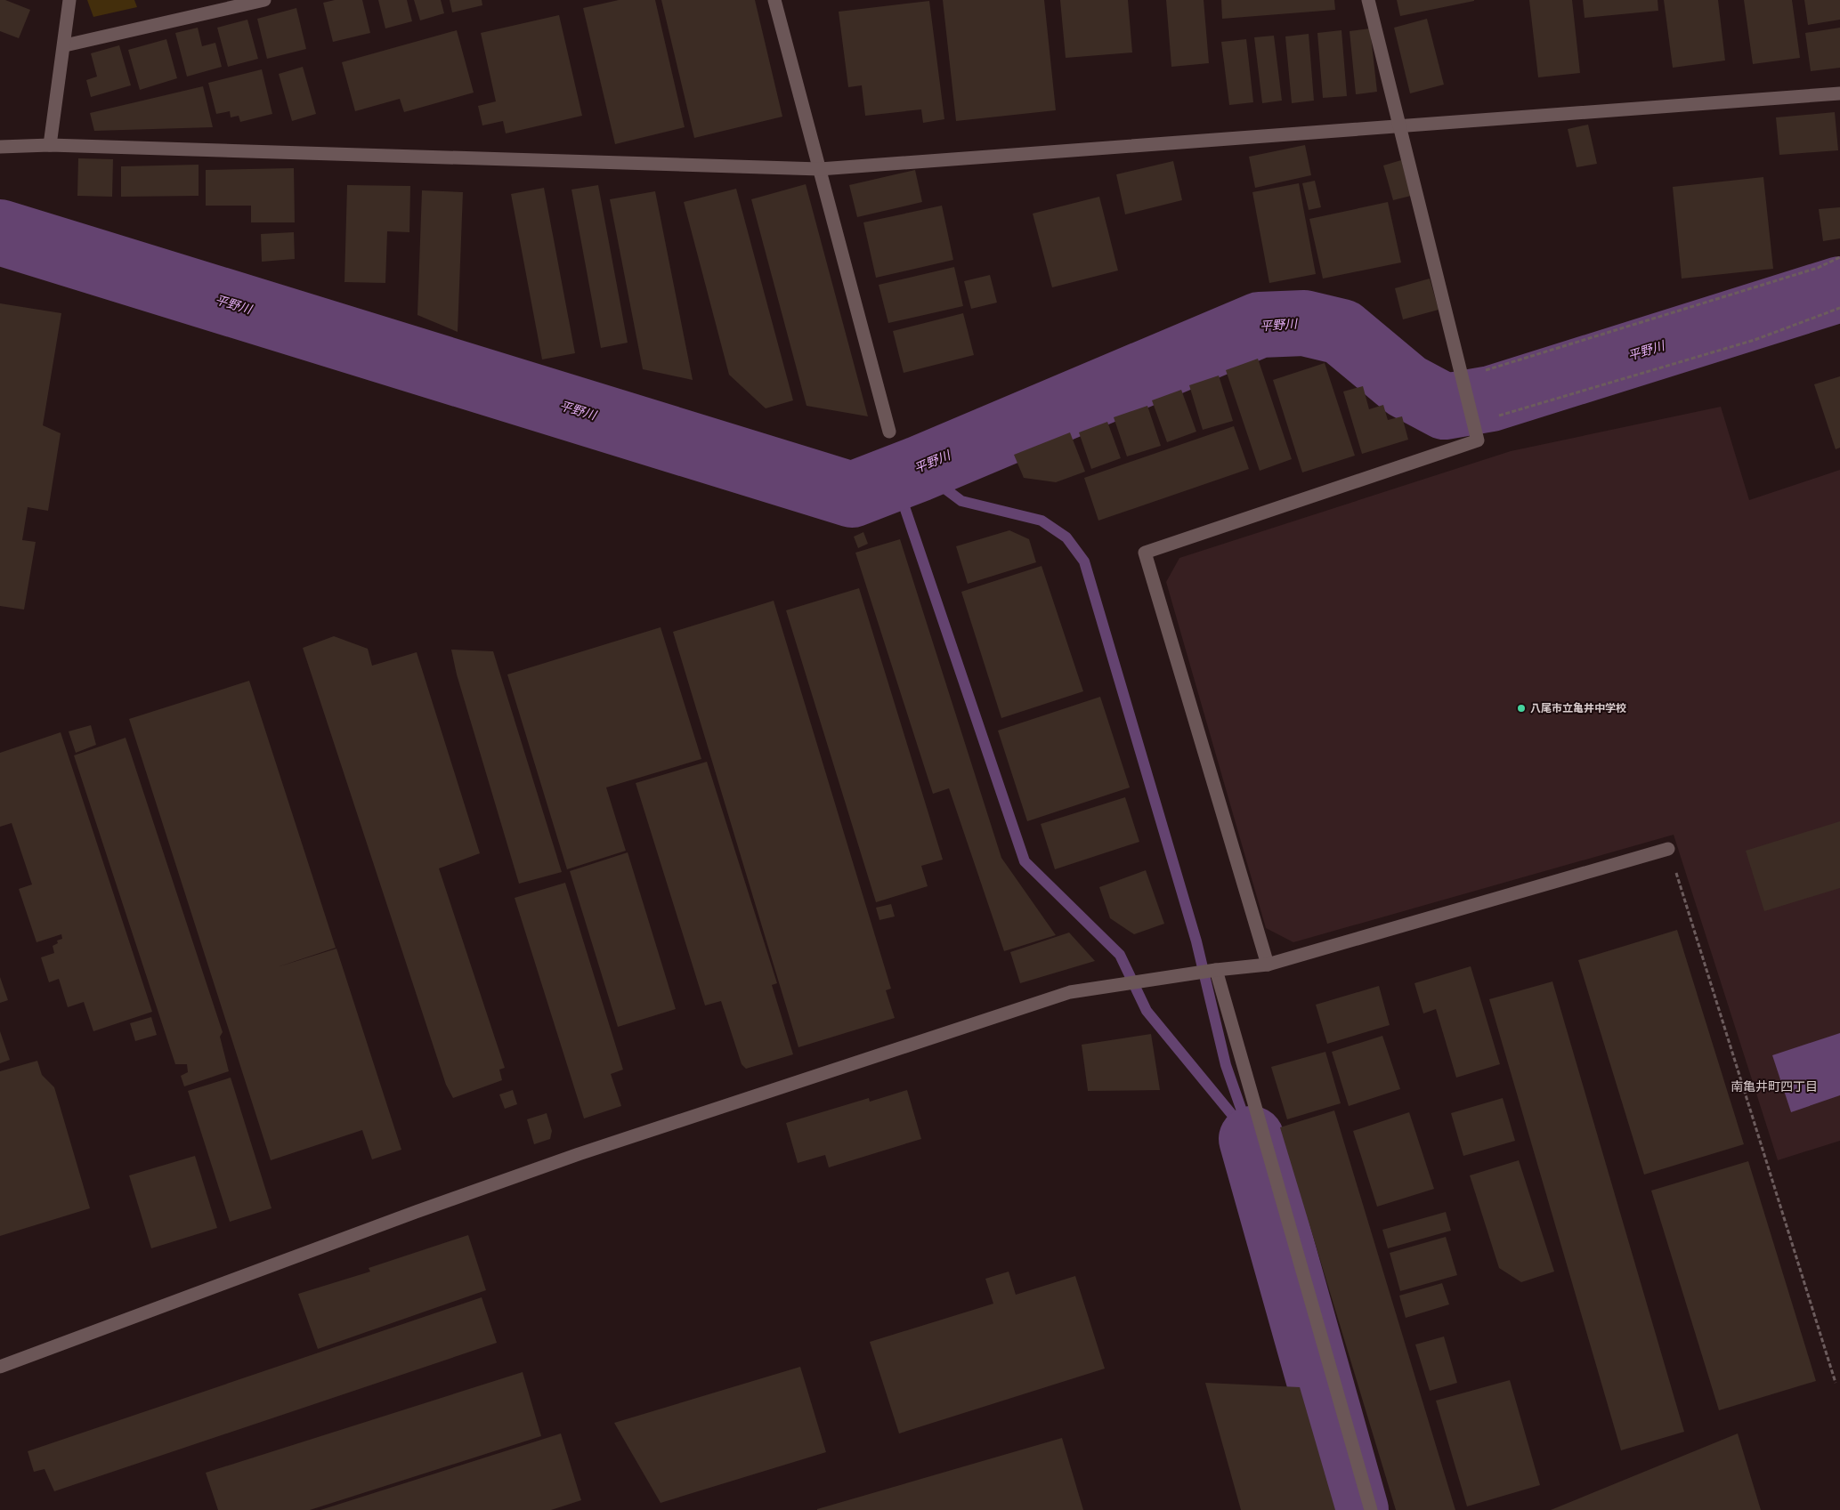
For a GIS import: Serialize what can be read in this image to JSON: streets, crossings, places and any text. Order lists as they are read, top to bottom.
{
  "districts": ["南亀井町四丁目"],
  "water": ["平野川"],
  "places": ["八尾市立亀井中学校"]
}
